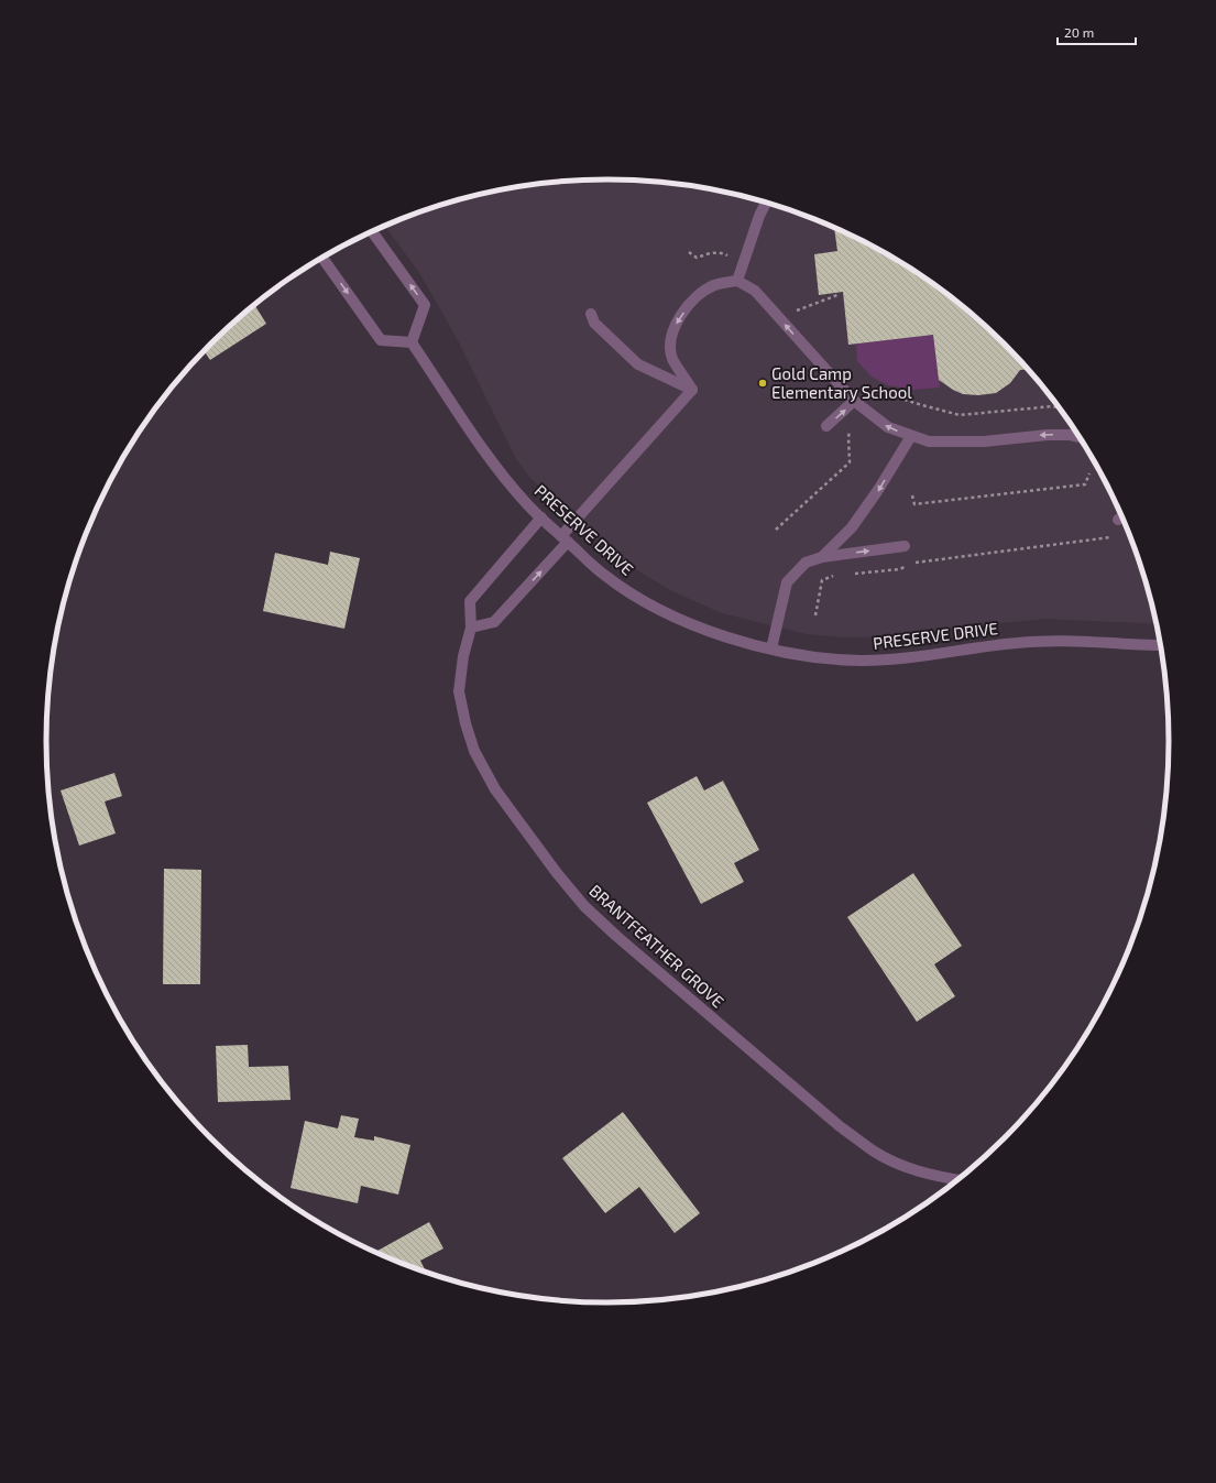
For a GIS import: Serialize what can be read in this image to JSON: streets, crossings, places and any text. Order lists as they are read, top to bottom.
{
  "streets": {
    "street": ["PRESERVE DRIVE", "BRANTFEATHER GROVE"]
  },
  "crossings": [
    ["PRESERVE DRIVE", "BRANTFEATHER GROVE"]
  ],
  "places": ["Gold Camp Elementary School"],
  "scale_bar": "20 m"
}
